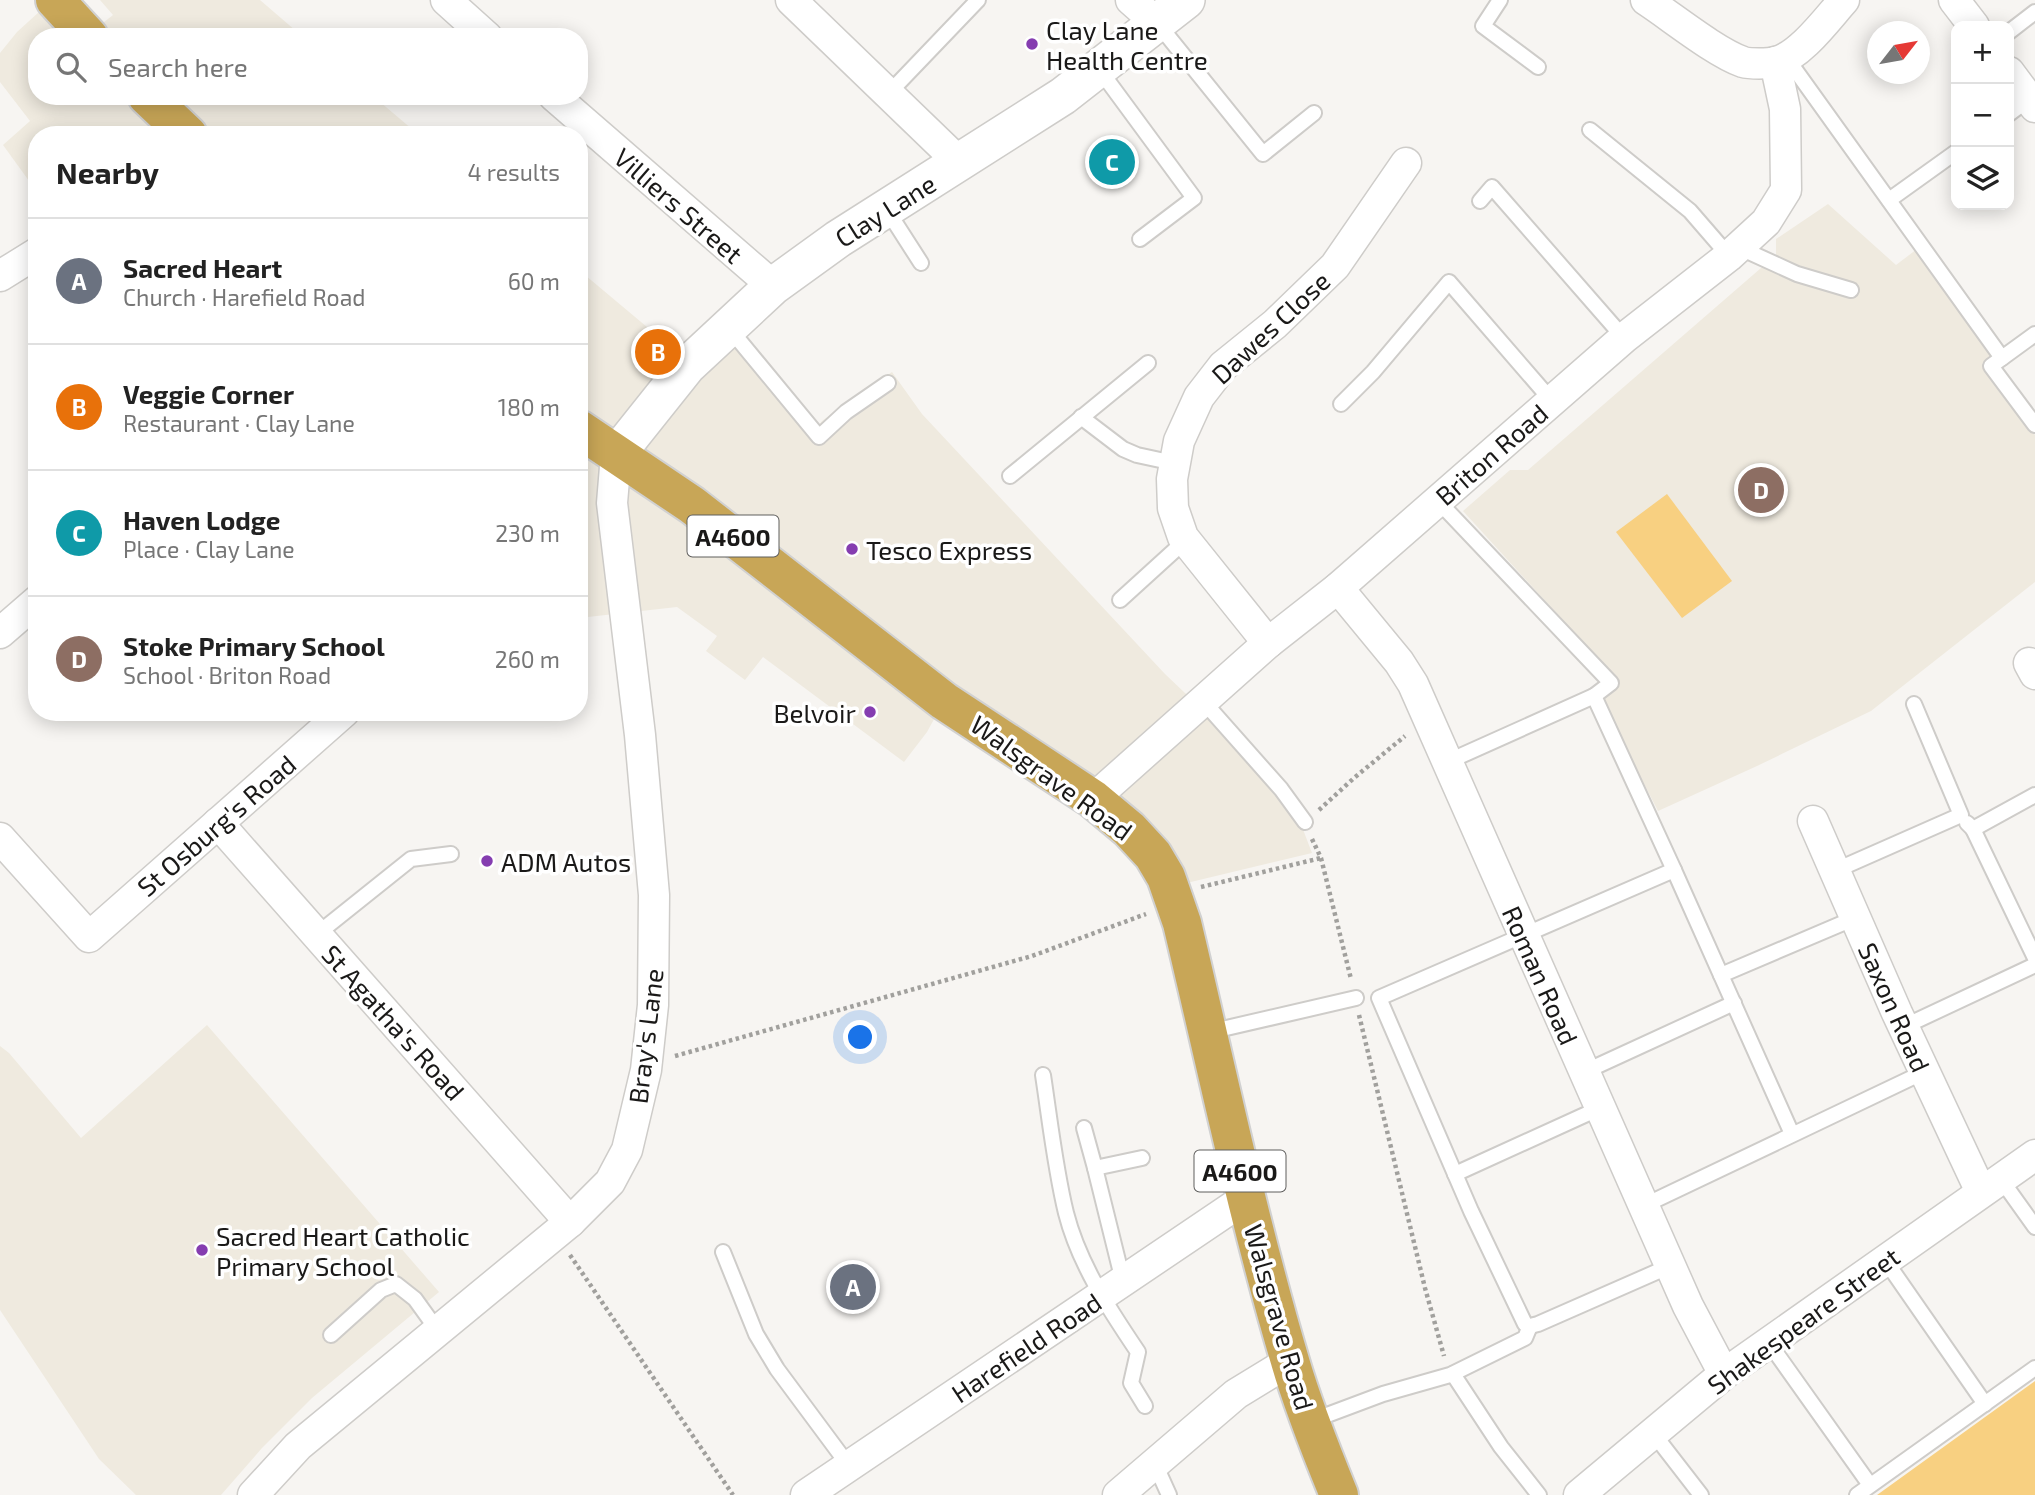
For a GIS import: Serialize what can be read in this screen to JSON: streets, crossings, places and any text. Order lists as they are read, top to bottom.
{
  "streets": {
    "highway": ["A4600", "Walsgrave Road"],
    "street": [
      "Villiers Street",
      "Clay Lane",
      "Dawes Close",
      "Briton Road",
      "St Osburg's Road",
      "Roman Road",
      "Saxon Road",
      "St Agatha's Road",
      "Bray's Lane",
      "Shakespeare Street",
      "Harefield Road"
    ]
  },
  "crossings": [
    ["Villiers Street", "Clay Lane"],
    ["Clay Lane", "Walsgrave Road"],
    ["Clay Lane", "Bray's Lane"],
    ["Dawes Close", "Briton Road"],
    ["Briton Road", "Walsgrave Road"],
    ["Briton Road", "Roman Road"],
    ["Walsgrave Road", "Bray's Lane"],
    ["Walsgrave Road", "Harefield Road"],
    ["St Osburg's Road", "St Agatha's Road"],
    ["Roman Road", "Shakespeare Street"],
    ["Saxon Road", "Shakespeare Street"],
    ["St Agatha's Road", "Bray's Lane"]
  ],
  "places": [
    "Clay Lane Health Centre",
    "Tesco Express",
    "Belvoir",
    "ADM Autos",
    "Sacred Heart Catholic Primary School"
  ],
  "north": "top right",
  "page": {
    "map_buttons": ["+", "−"],
    "search": "Search here",
    "heading": ["Nearby", "4 results"],
    "pins": [
      "C",
      "B",
      "D",
      "A"
    ],
    "list": [
      {
        "mark": "A",
        "name": "Sacred Heart",
        "note": "Church · Harefield Road",
        "value": "60 m"
      },
      {
        "mark": "B",
        "name": "Veggie Corner",
        "note": "Restaurant · Clay Lane",
        "value": "180 m"
      },
      {
        "mark": "C",
        "name": "Haven Lodge",
        "note": "Place · Clay Lane",
        "value": "230 m"
      },
      {
        "mark": "D",
        "name": "Stoke Primary School",
        "note": "School · Briton Road",
        "value": "260 m"
      }
    ]
  }
}
